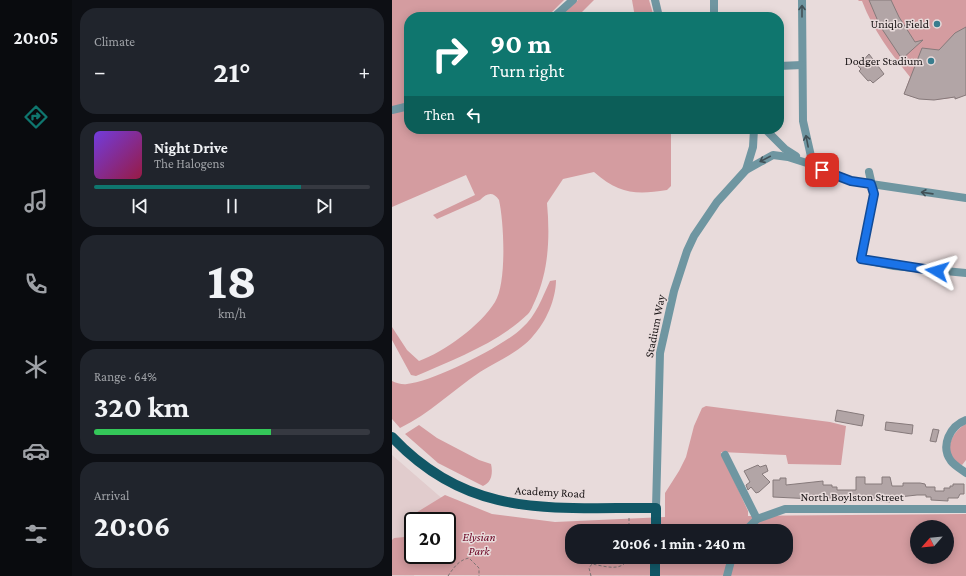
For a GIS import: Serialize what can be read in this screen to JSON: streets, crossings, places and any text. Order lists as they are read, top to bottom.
{
  "streets": {
    "main road": ["Academy Road"],
    "street": ["Stadium Way", "North Boylston Street"]
  },
  "crossings": [
    ["Stadium Way", "Academy Road"]
  ],
  "parks": ["Elysian Park"],
  "places": ["Uniqlo Field", "Dodger Stadium"],
  "north": "bottom left",
  "page": {
    "tabs": "20:05",
    "tile": [
      "Climate",
      ["18", "km/h"],
      ["Range · 64%", "320 km"],
      ["Arrival", "20:06"]
    ],
    "turn": ["90 m", "Turn right"],
    "heat": ["−", "21°", "+"],
    "then": "Then",
    "song": ["Night Drive", "The Halogens"],
    "limit": "20",
    "trip": "20:06 · 1 min · 240 m"
  }
}
